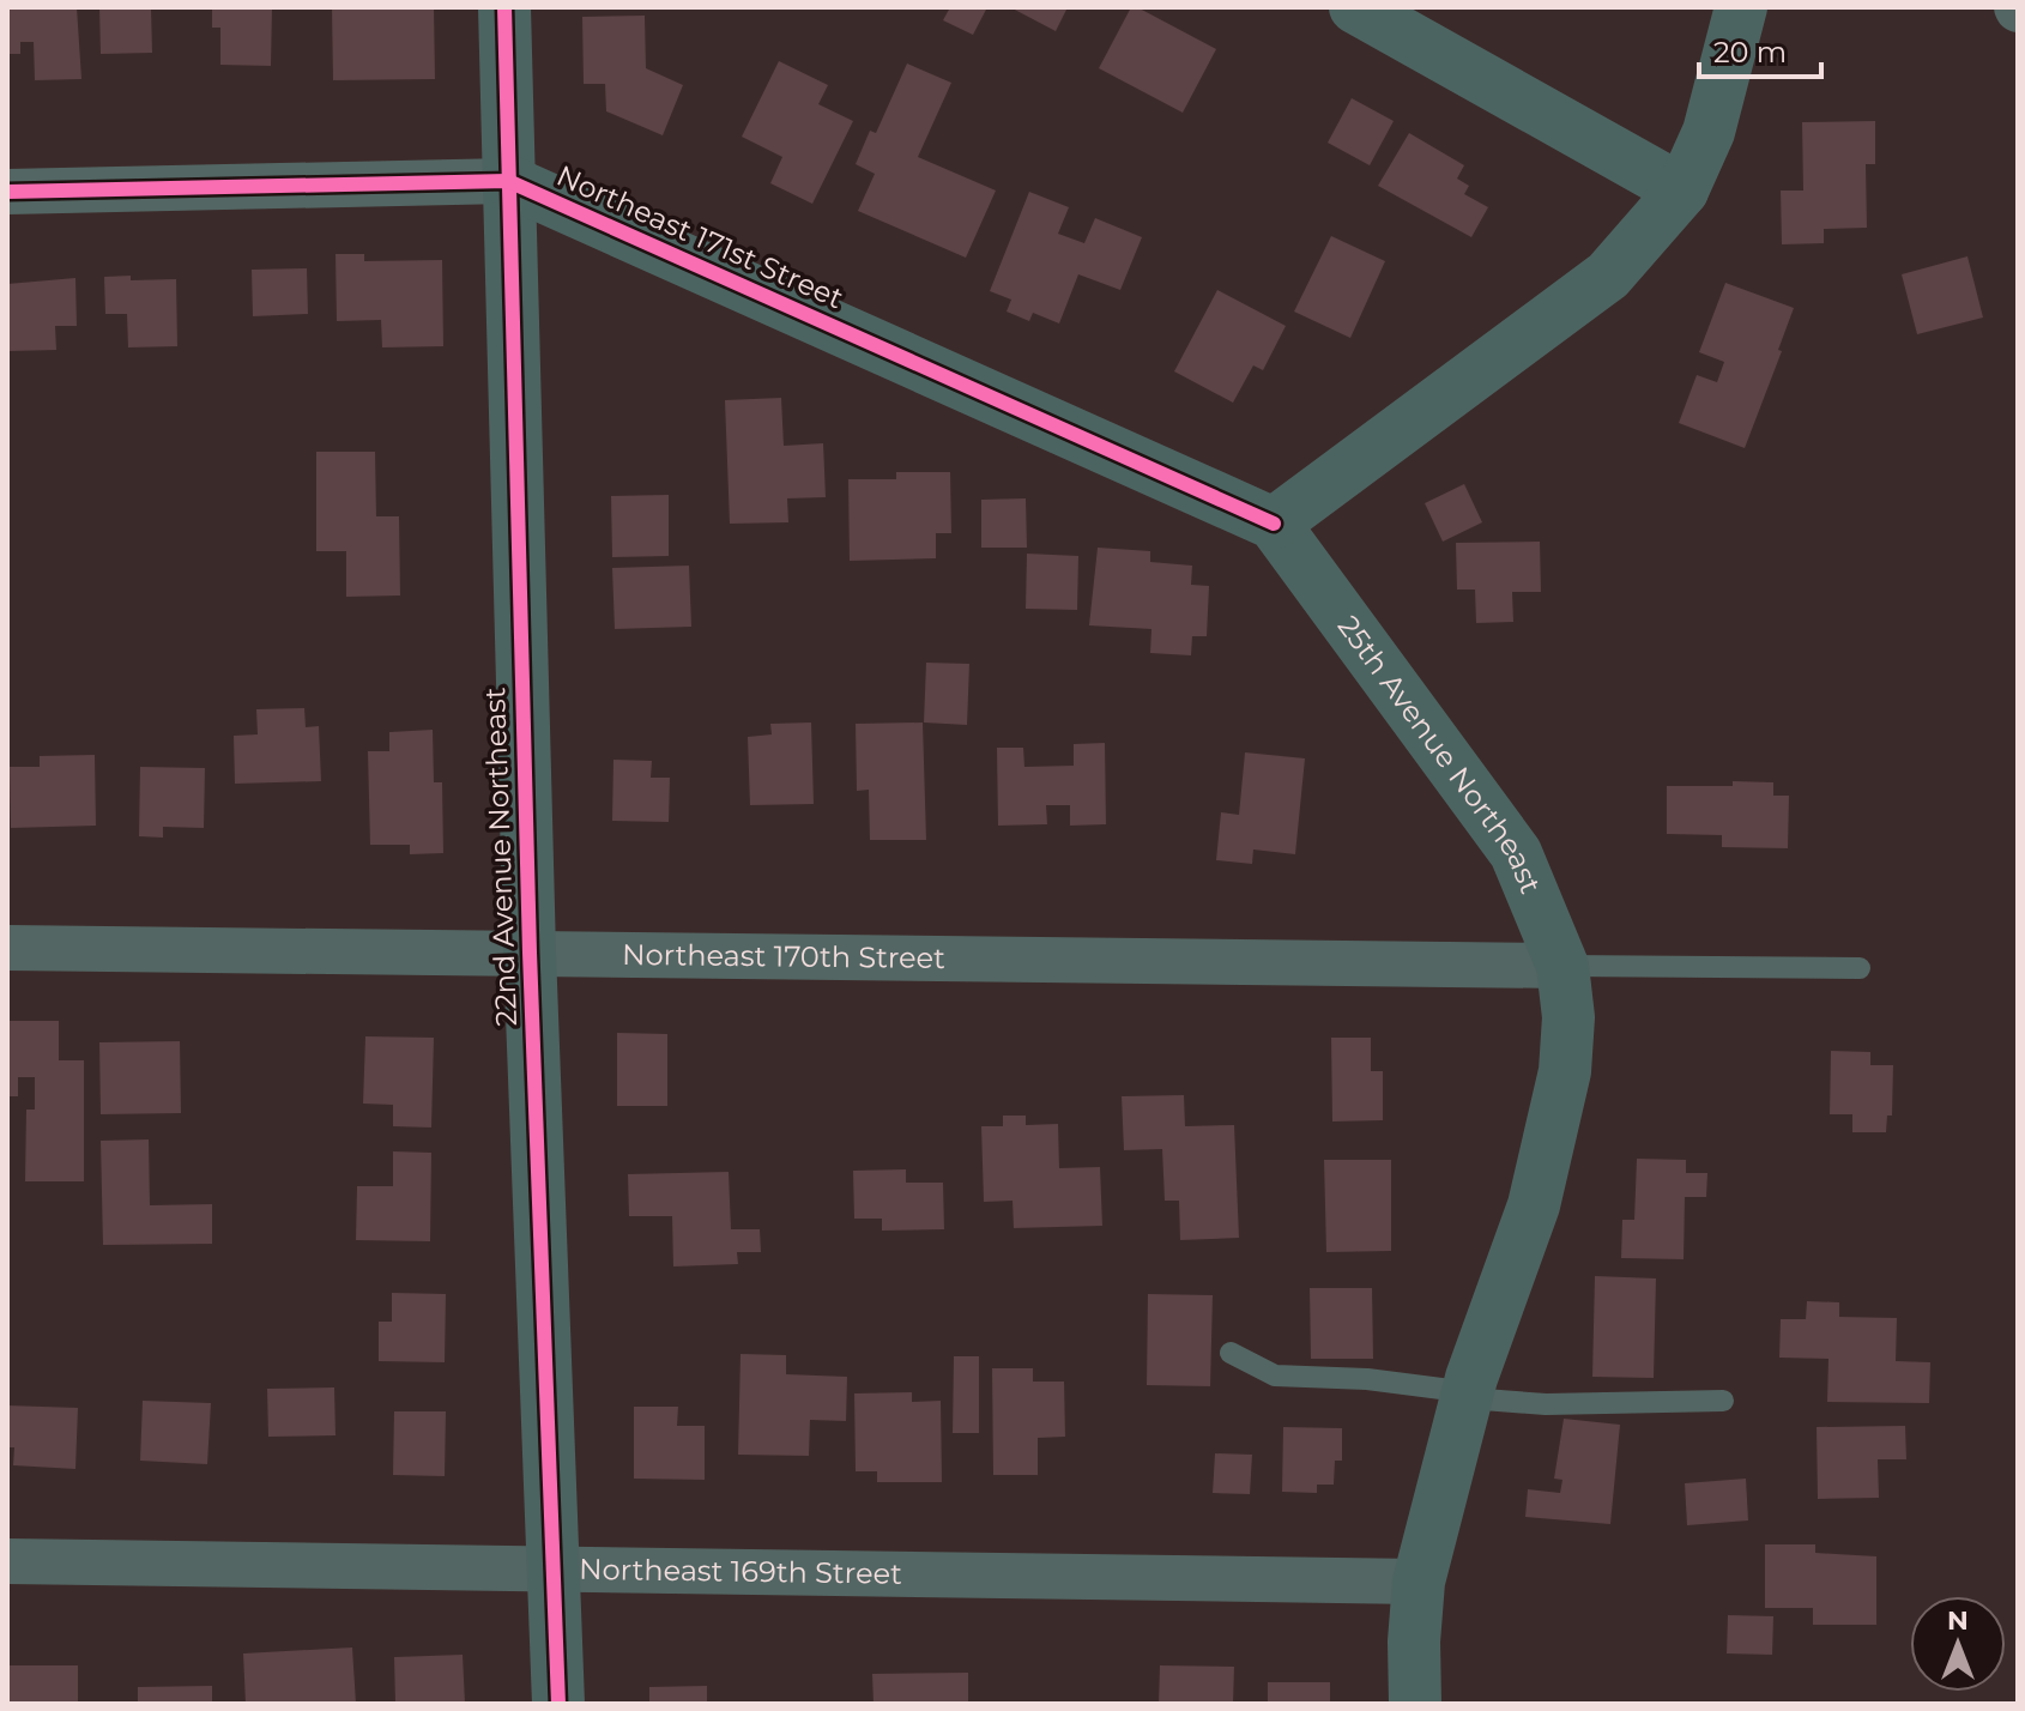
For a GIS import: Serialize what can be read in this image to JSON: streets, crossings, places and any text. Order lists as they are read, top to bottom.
{
  "streets": {
    "street": [
      "Northeast 171st Street",
      "25th Avenue Northeast",
      "22nd Avenue Northeast",
      "Northeast 170th Street",
      "Northeast 169th Street"
    ]
  },
  "crossings": [
    ["Northeast 171st Street", "25th Avenue Northeast"],
    ["Northeast 171st Street", "22nd Avenue Northeast"],
    ["25th Avenue Northeast", "Northeast 170th Street"],
    ["25th Avenue Northeast", "Northeast 169th Street"],
    ["22nd Avenue Northeast", "Northeast 170th Street"],
    ["22nd Avenue Northeast", "Northeast 169th Street"]
  ],
  "scale_bar": "20 m",
  "north": "top"
}
